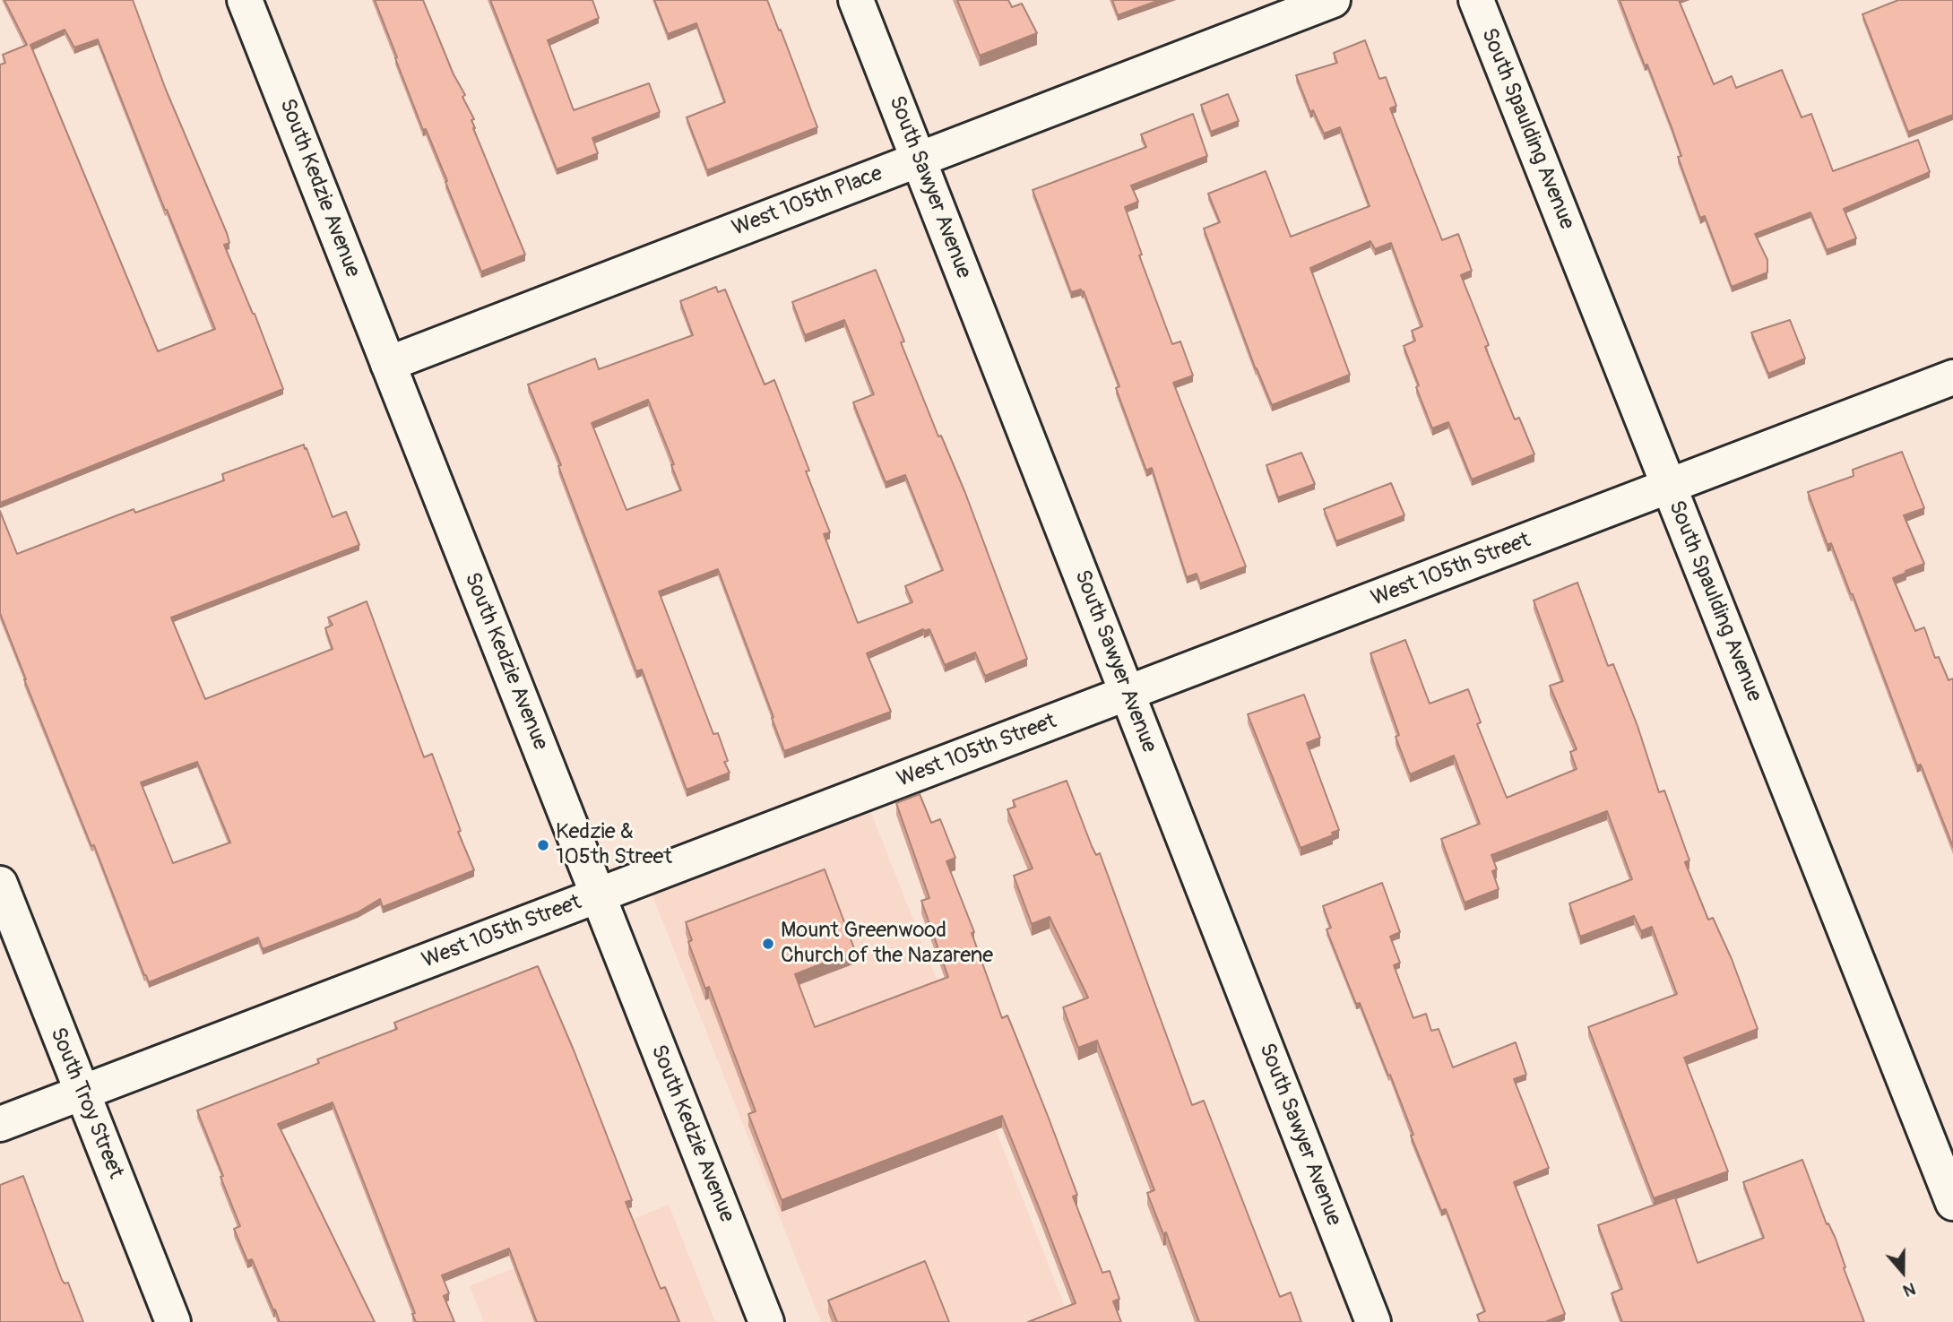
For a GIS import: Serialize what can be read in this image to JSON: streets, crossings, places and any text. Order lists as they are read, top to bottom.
{
  "streets": {
    "street": [
      "South Spaulding Avenue",
      "South Sawyer Avenue",
      "South Kedzie Avenue",
      "West 105th Place",
      "West 105th Street",
      "South Troy Street"
    ]
  },
  "crossings": [
    ["South Spaulding Avenue", "West 105th Street"],
    ["South Sawyer Avenue", "West 105th Place"],
    ["South Sawyer Avenue", "West 105th Street"],
    ["South Kedzie Avenue", "West 105th Place"],
    ["South Kedzie Avenue", "West 105th Street"],
    ["West 105th Street", "South Troy Street"]
  ],
  "places": ["Kedzie & 105th Street", "Mount Greenwood Church of the Nazarene"],
  "north": "bottom"
}
